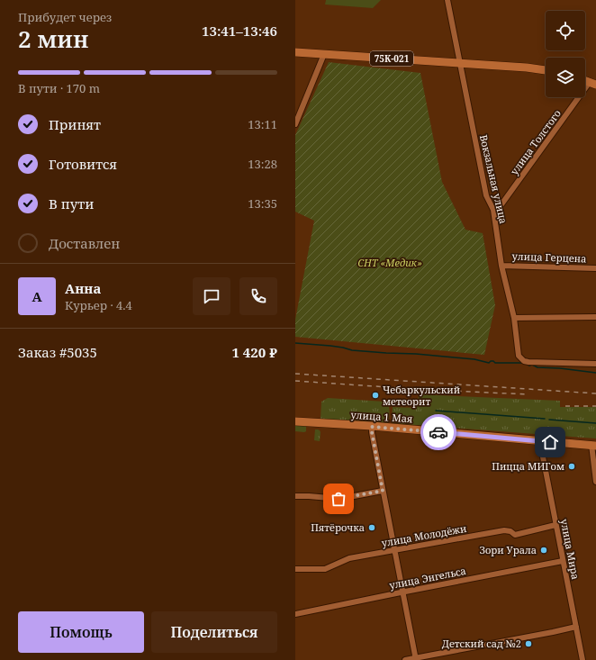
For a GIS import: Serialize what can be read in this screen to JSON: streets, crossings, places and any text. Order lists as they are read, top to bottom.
{
  "streets": {
    "main road": ["75К-021", "улица 1 Мая"],
    "street": [
      "улица Толстого",
      "Вокзальная улица",
      "улица Герцена",
      "улица Молодёжи",
      "улица Мира",
      "улица Энгельса"
    ]
  },
  "crossings": [
    ["75К-021", "Вокзальная улица"],
    ["улица Толстого", "Вокзальная улица"],
    ["Вокзальная улица", "улица Герцена"],
    ["улица 1 Мая", "улица Мира"],
    ["улица Молодёжи", "улица Мира"],
    ["улица Мира", "улица Энгельса"]
  ],
  "parks": ["СНТ «Медик»"],
  "places": [
    "Чебаркульский метеорит",
    "Пицца МИГом",
    "Пятёрочка",
    "Зори Урала",
    "Детский сад №2"
  ],
  "page": {
    "heading": ["2 мин", "Прибудет через", "13:41–13:46"],
    "panel": [
      "Анна",
      "Курьер · 4.4",
      "Заказ #5035",
      "1 420 ₽"
    ],
    "bar": "В пути · 170 m",
    "list": [
      ["Принят", "13:11"],
      ["Готовится", "13:28"],
      ["В пути", "13:35"],
      "Доставлен"
    ],
    "round": "А",
    "buttons": ["Помощь", "Поделиться"]
  }
}
